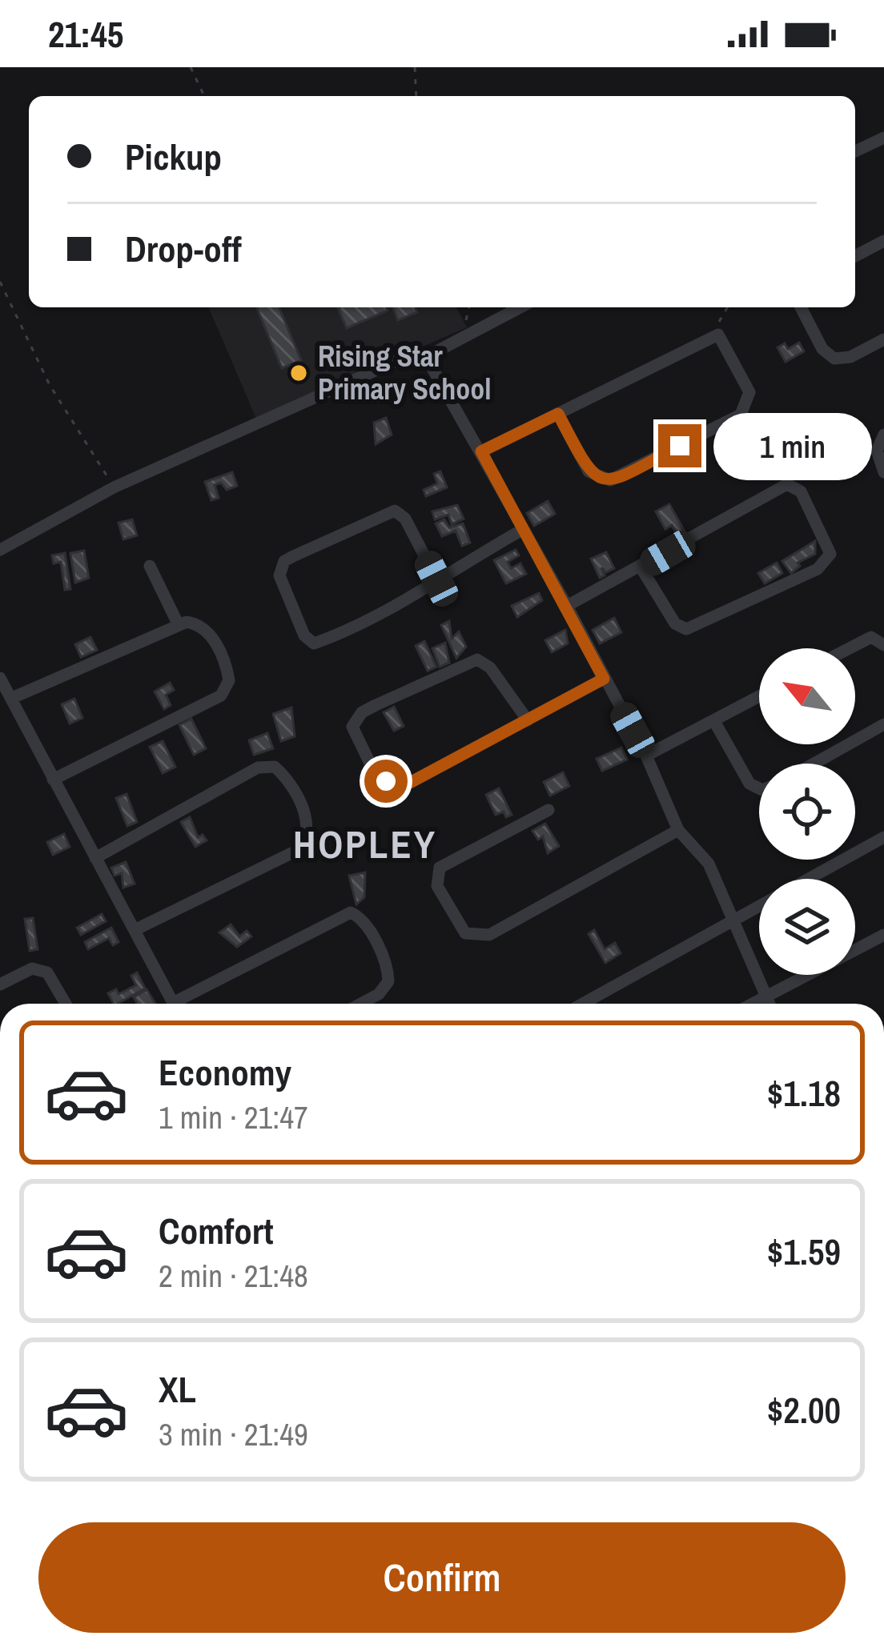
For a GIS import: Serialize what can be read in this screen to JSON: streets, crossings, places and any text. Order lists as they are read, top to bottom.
{
  "districts": ["HOPLEY"],
  "places": ["Rising Star Primary School"],
  "north": "top left",
  "page": {
    "status": "21:45",
    "banner": ["Pickup", "Drop-off"],
    "bubble": "1 min",
    "list": [
      {
        "name": "Economy",
        "note": "1 min · 21:47",
        "value": "$1.18"
      },
      {
        "name": "Comfort",
        "note": "2 min · 21:48",
        "value": "$1.59"
      },
      {
        "name": "XL",
        "note": "3 min · 21:49",
        "value": "$2.00"
      }
    ],
    "buttons": "Confirm"
  }
}
